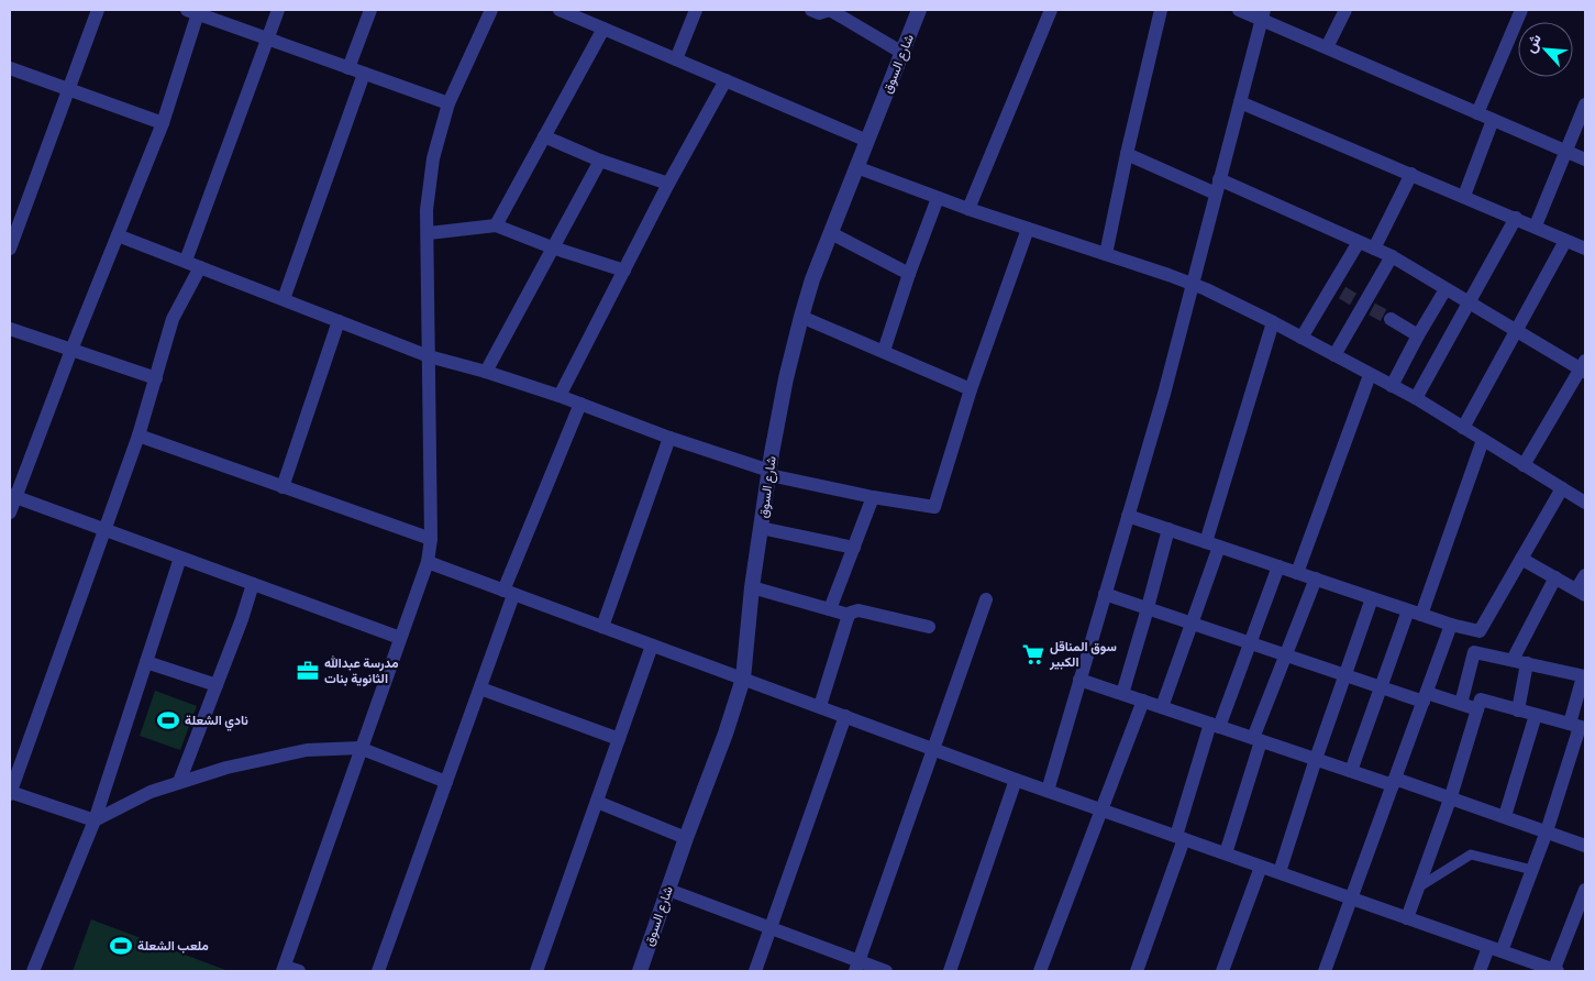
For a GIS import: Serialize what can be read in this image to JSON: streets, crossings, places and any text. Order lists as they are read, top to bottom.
{
  "streets": {
    "street": ["شارع السوق"]
  },
  "places": {
    "supermarket": ["سوق المناقل الكبير"],
    "office": ["مدرسة عبدالله الثانوية بنات"],
    "sports": ["نادي الشعلة", "ملعب الشعلة"]
  },
  "north": "top left"
}
